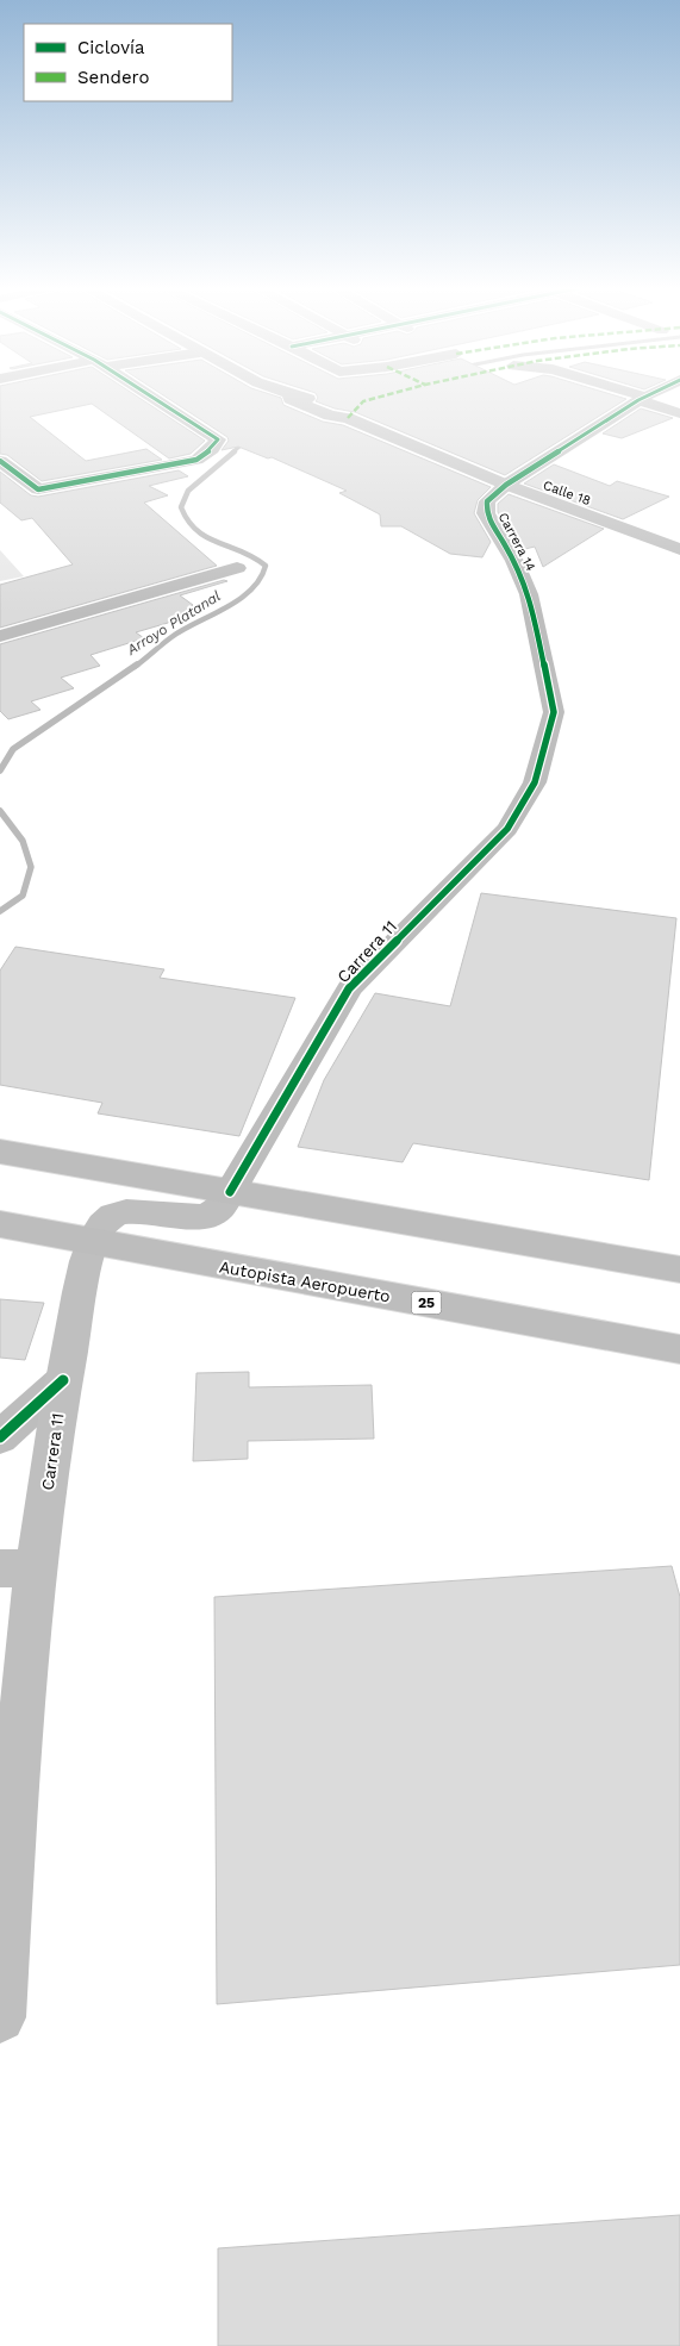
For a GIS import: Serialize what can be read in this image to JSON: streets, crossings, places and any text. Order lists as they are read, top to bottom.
{
  "streets": {
    "main road": [
      "Calle 18",
      "Carrera 14",
      "Carrera 11",
      "Autopista Aeropuerto",
      "25"
    ]
  },
  "crossings": [
    ["Calle 18", "Carrera 14"],
    ["Carrera 14", "Carrera 11"],
    ["Carrera 11", "Autopista Aeropuerto"]
  ],
  "water": ["Arroyo Platanal"],
  "legend": ["Ciclovía", "Sendero"]
}
